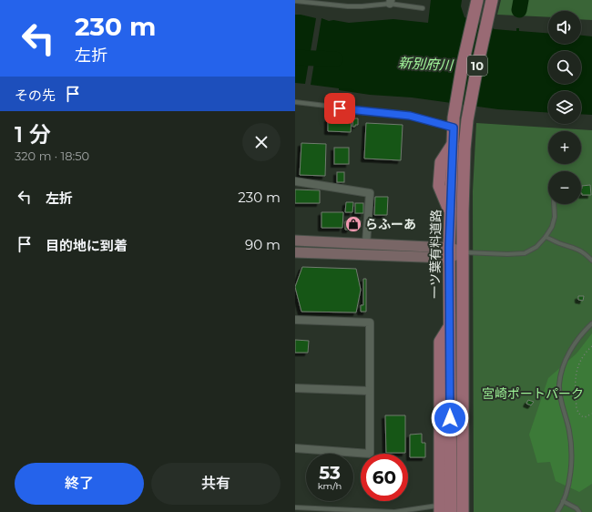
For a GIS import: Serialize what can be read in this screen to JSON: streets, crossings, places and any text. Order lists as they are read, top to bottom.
{
  "streets": {
    "main road": ["10", "一ツ葉有料道路"]
  },
  "water": ["新別府川"],
  "parks": ["宮崎ポートパーク"],
  "places": {
    "shop": ["らふーあ"]
  },
  "page": {
    "turn": ["230 m", "左折"],
    "map_buttons": ["+", "−"],
    "then": "その先",
    "heading": ["1 分", "320 m · 18:50"],
    "list": [
      {
        "name": "左折",
        "value": "230 m"
      },
      {
        "name": "目的地に到着",
        "value": "90 m"
      }
    ],
    "speed": "53 km/h",
    "limit": "60",
    "buttons": ["終了", "共有"]
  }
}
